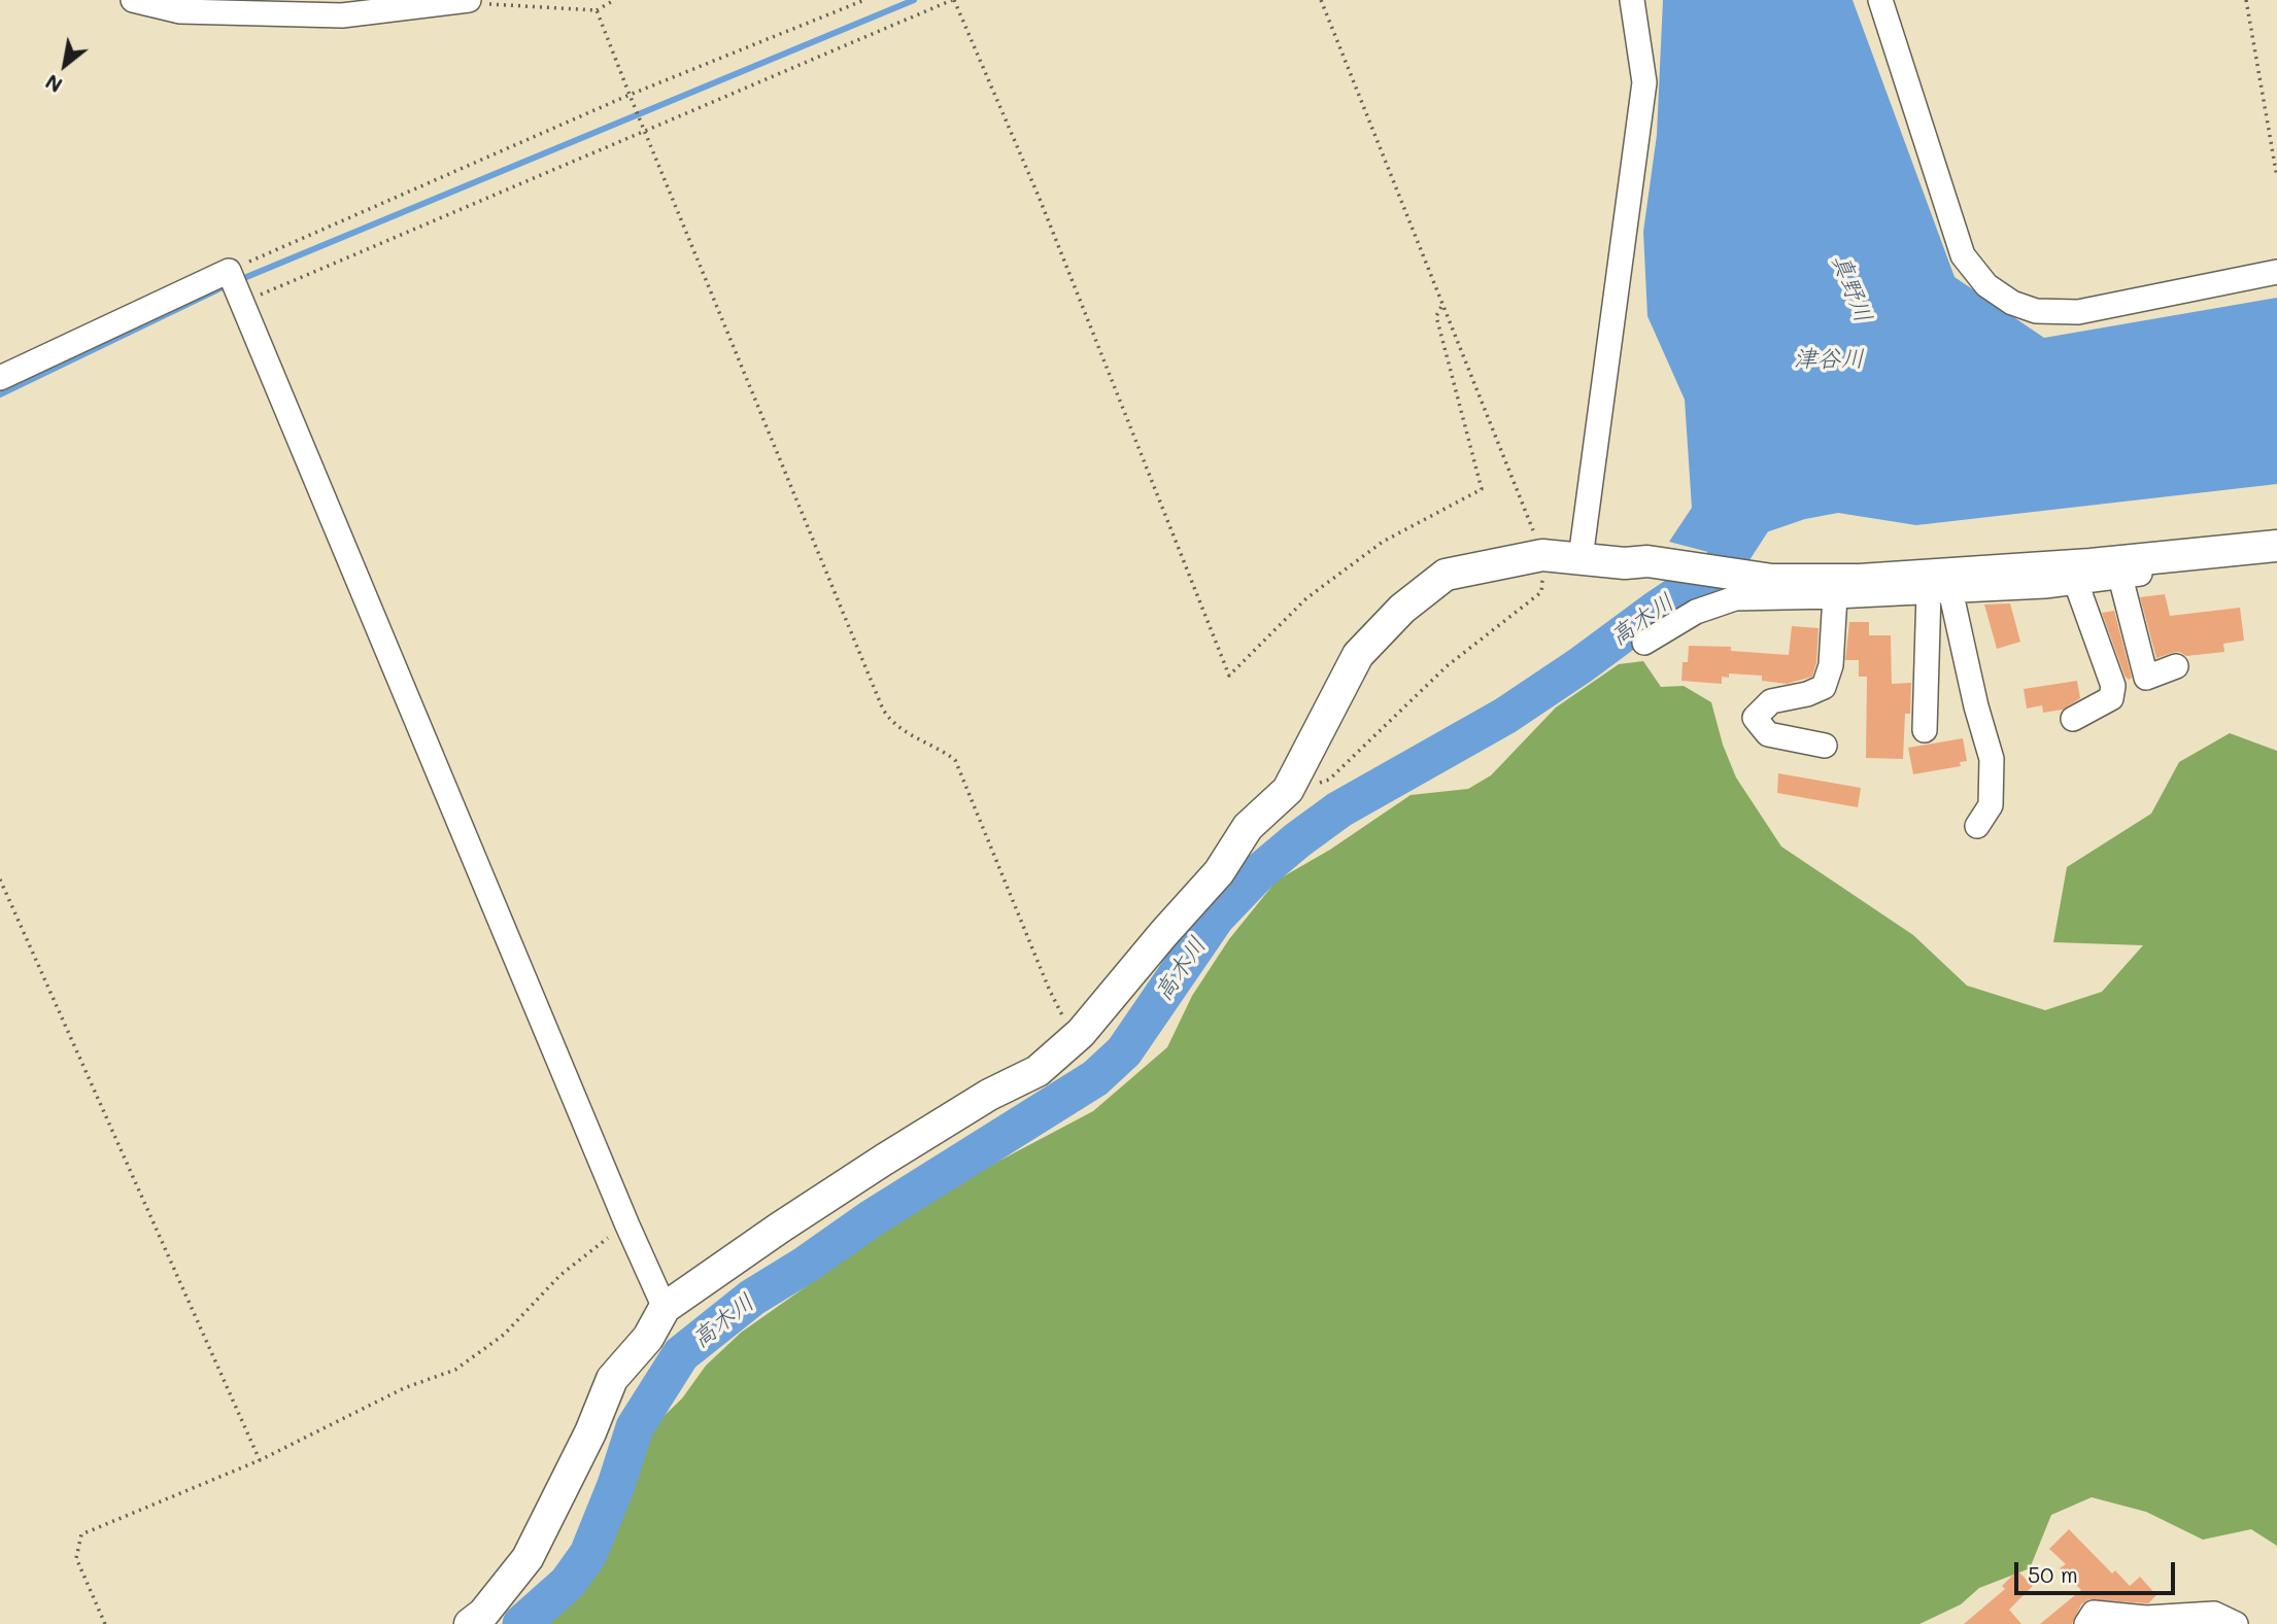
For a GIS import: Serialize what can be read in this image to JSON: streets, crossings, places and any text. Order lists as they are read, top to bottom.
{
  "water": ["真野川", "津谷川", "高木川"],
  "scale_bar": "50 m",
  "north": "bottom left"
}
